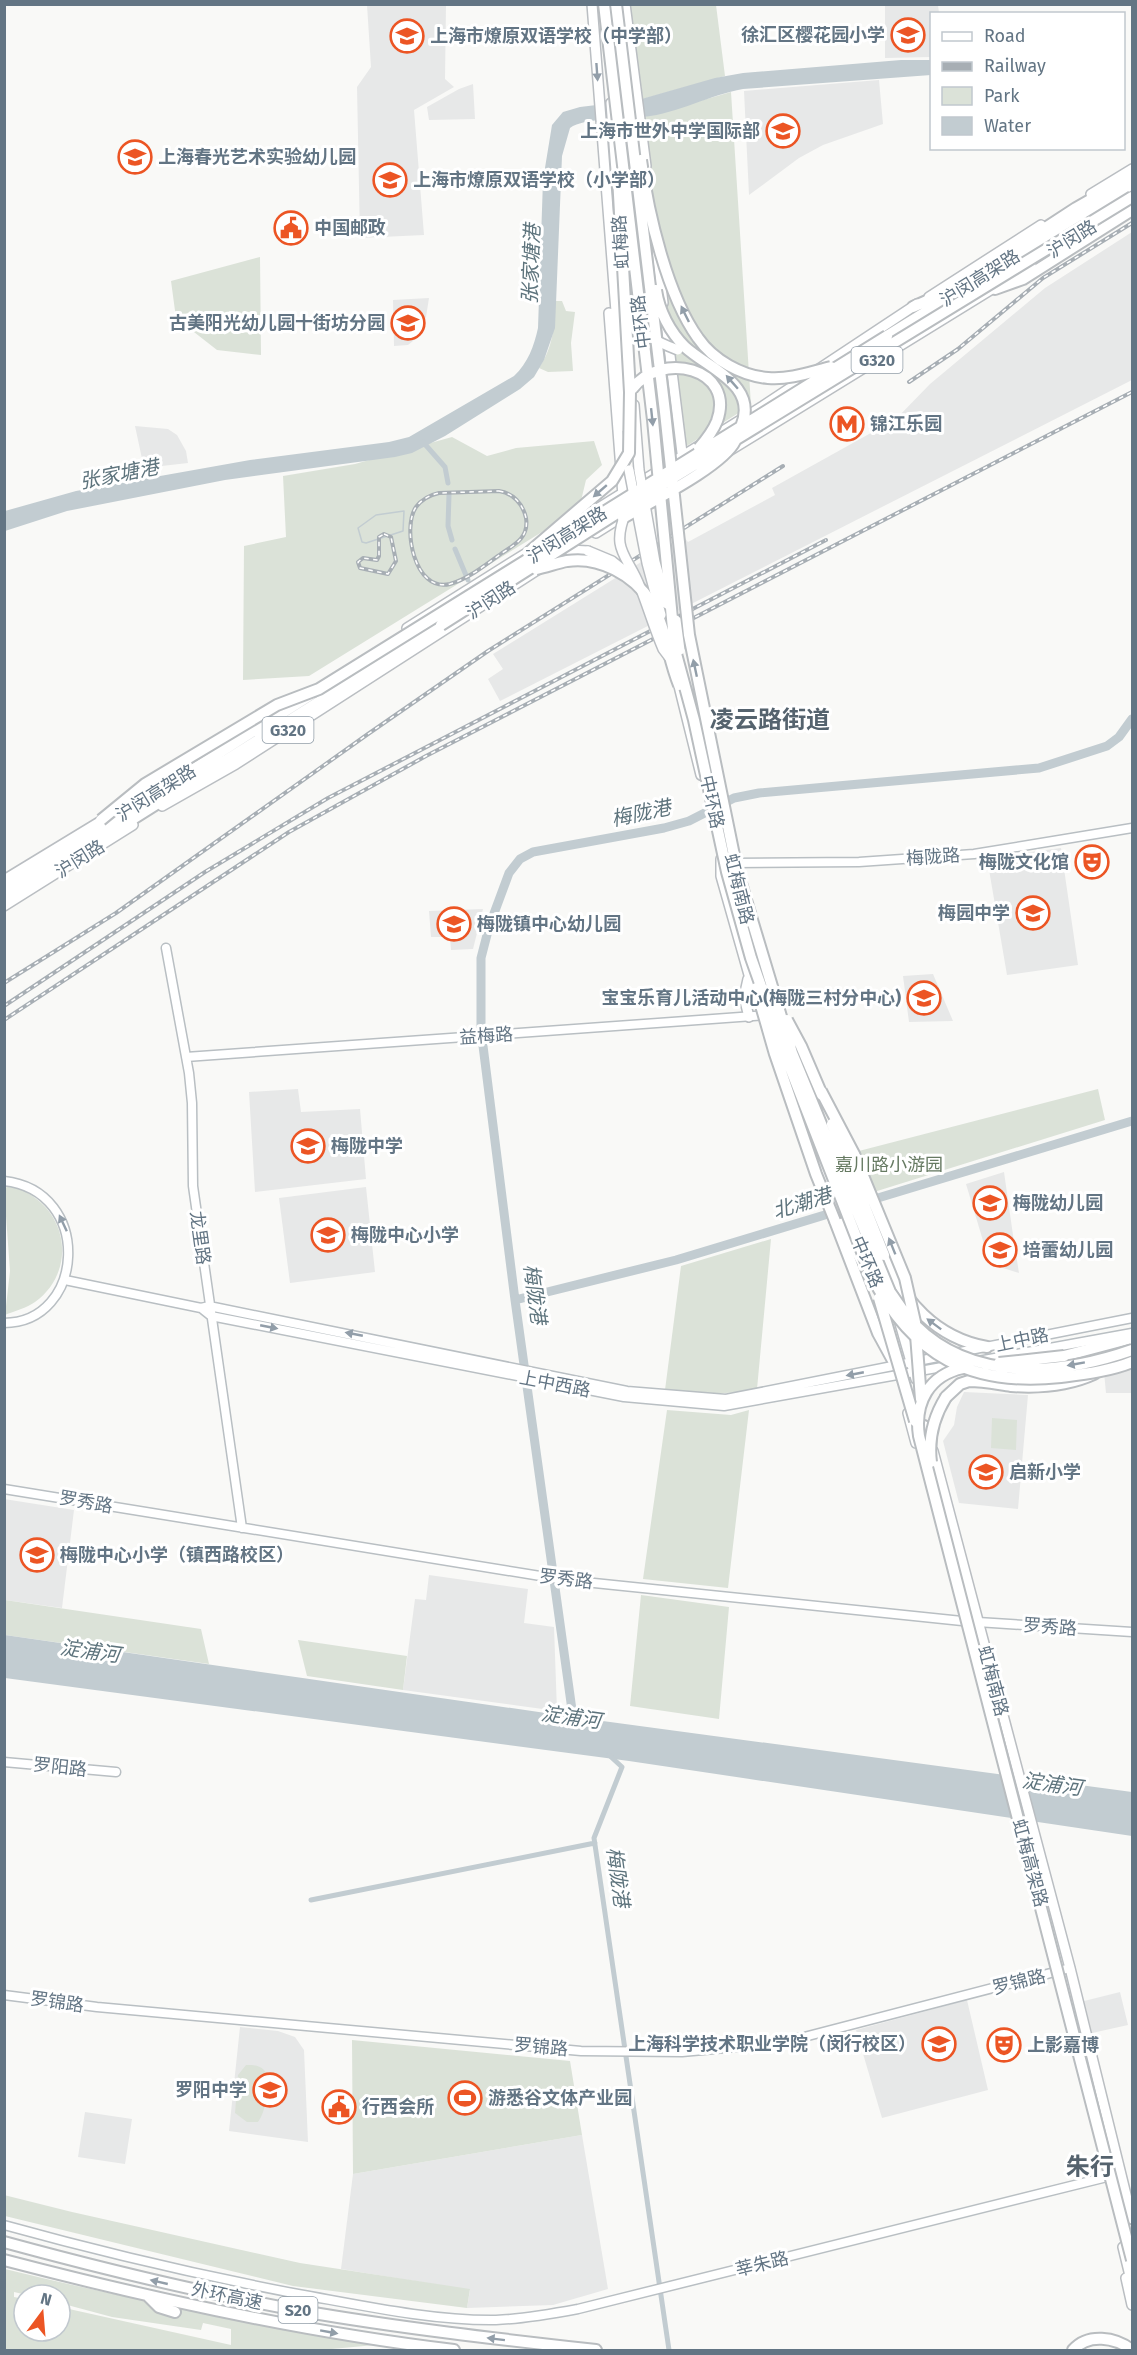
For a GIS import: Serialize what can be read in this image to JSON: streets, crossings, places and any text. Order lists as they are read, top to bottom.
{
  "streets": {
    "highway": [
      "沪闵高架路",
      "中环路",
      "虹梅高架路",
      "外环高速",
      "S20"
    ],
    "main road": [
      "沪闵路",
      "虹梅路",
      "G320",
      "虹梅南路"
    ],
    "street": [
      "梅陇路",
      "益梅路",
      "龙里路",
      "上中路",
      "上中西路",
      "罗秀路",
      "罗阳路",
      "罗锦路",
      "莘朱路"
    ]
  },
  "crossings": [
    ["沪闵路", "虹梅路"],
    ["沪闵路", "沪闵高架路"],
    ["虹梅路", "沪闵高架路"],
    ["虹梅路", "中环路"],
    ["虹梅路", "虹梅南路"],
    ["中环路", "虹梅南路"],
    ["中环路", "益梅路"],
    ["梅陇路", "虹梅南路"],
    ["虹梅南路", "益梅路"],
    ["虹梅南路", "上中路"],
    ["虹梅南路", "上中西路"],
    ["虹梅南路", "罗秀路"],
    ["虹梅南路", "罗锦路"],
    ["虹梅南路", "莘朱路"],
    ["益梅路", "龙里路"],
    ["龙里路", "上中西路"],
    ["上中路", "上中西路"]
  ],
  "districts": ["凌云路街道", "朱行"],
  "water": [
    "张家塘港",
    "梅陇港",
    "北潮港",
    "淀浦河"
  ],
  "parks": ["嘉川路小游园"],
  "places": {
    "school or university": [
      "徐汇区樱花园小学",
      "上海市燎原双语学校（中学部）",
      "上海市世外中学国际部",
      "上海春光艺术实验幼儿园",
      "上海市燎原双语学校（小学部）",
      "古美阳光幼儿园十街坊分园",
      "梅园中学",
      "梅陇镇中心幼儿园",
      "宝宝乐育儿活动中心(梅陇三村分中心)",
      "梅陇中学",
      "梅陇幼儿园",
      "梅陇中心小学",
      "培蕾幼儿园",
      "启新小学",
      "梅陇中心小学（镇西路校区）",
      "上海科学技术职业学院（闵行校区）",
      "罗阳中学"
    ],
    "public building": ["中国邮政", "行西会所"],
    "metro station": ["锦江乐园"],
    "theatre": ["梅陇文化馆", "上影嘉博"],
    "sports": ["游悉谷文体产业园"]
  },
  "legend": [
    "Road",
    "Railway",
    "Park",
    "Water"
  ],
  "north": "top"
}
